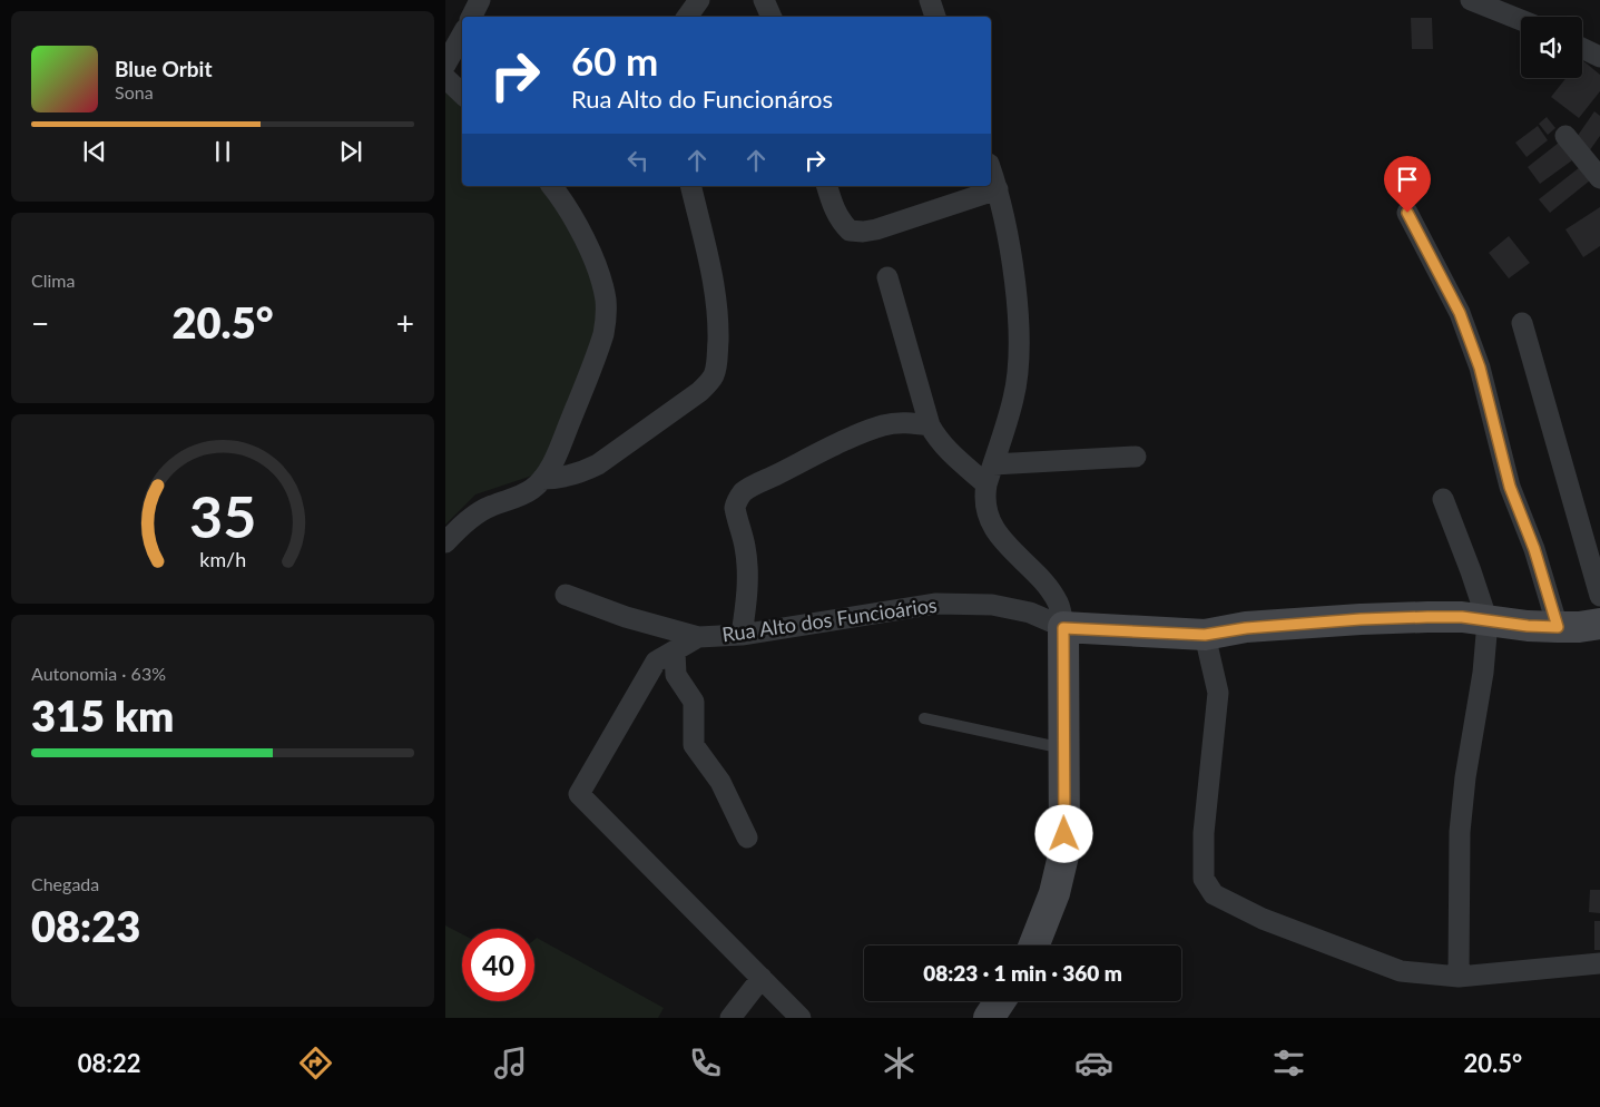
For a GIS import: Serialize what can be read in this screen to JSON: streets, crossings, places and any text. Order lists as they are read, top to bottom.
{
  "streets": {
    "street": ["Rua Alto dos Funcioários"]
  },
  "page": {
    "turn": ["60 m", "Rua Alto do Funcionáros"],
    "song": ["Blue Orbit", "Sona"],
    "tile": [
      "Clima",
      ["Autonomia · 63%", "315 km"],
      ["Chegada", "08:23"]
    ],
    "heat": ["−", "20.5°", "+"],
    "limit": "40",
    "trip": "08:23 · 1 min · 360 m",
    "tabs": ["08:22", "20.5°"],
    "gauge": ["35", "km/h"]
  }
}
